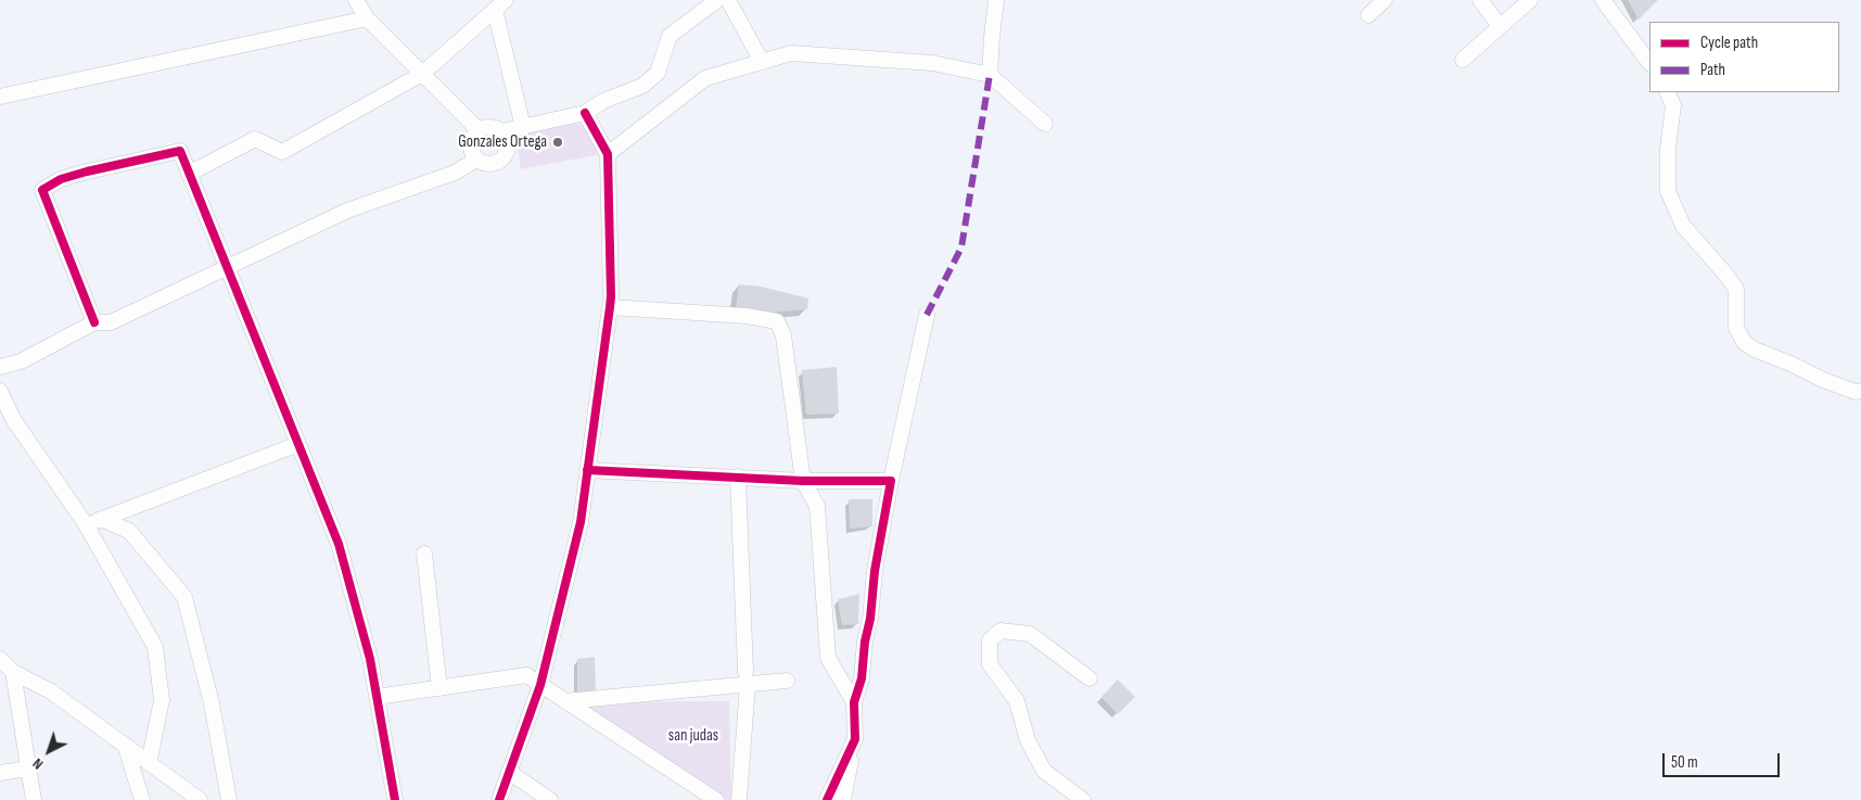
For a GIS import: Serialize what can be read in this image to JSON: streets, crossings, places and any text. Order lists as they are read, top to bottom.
{
  "parks": ["san judas"],
  "places": ["Gonzales Ortega"],
  "legend": ["Cycle path", "Path"],
  "scale_bar": "50 m",
  "north": "bottom left"
}
